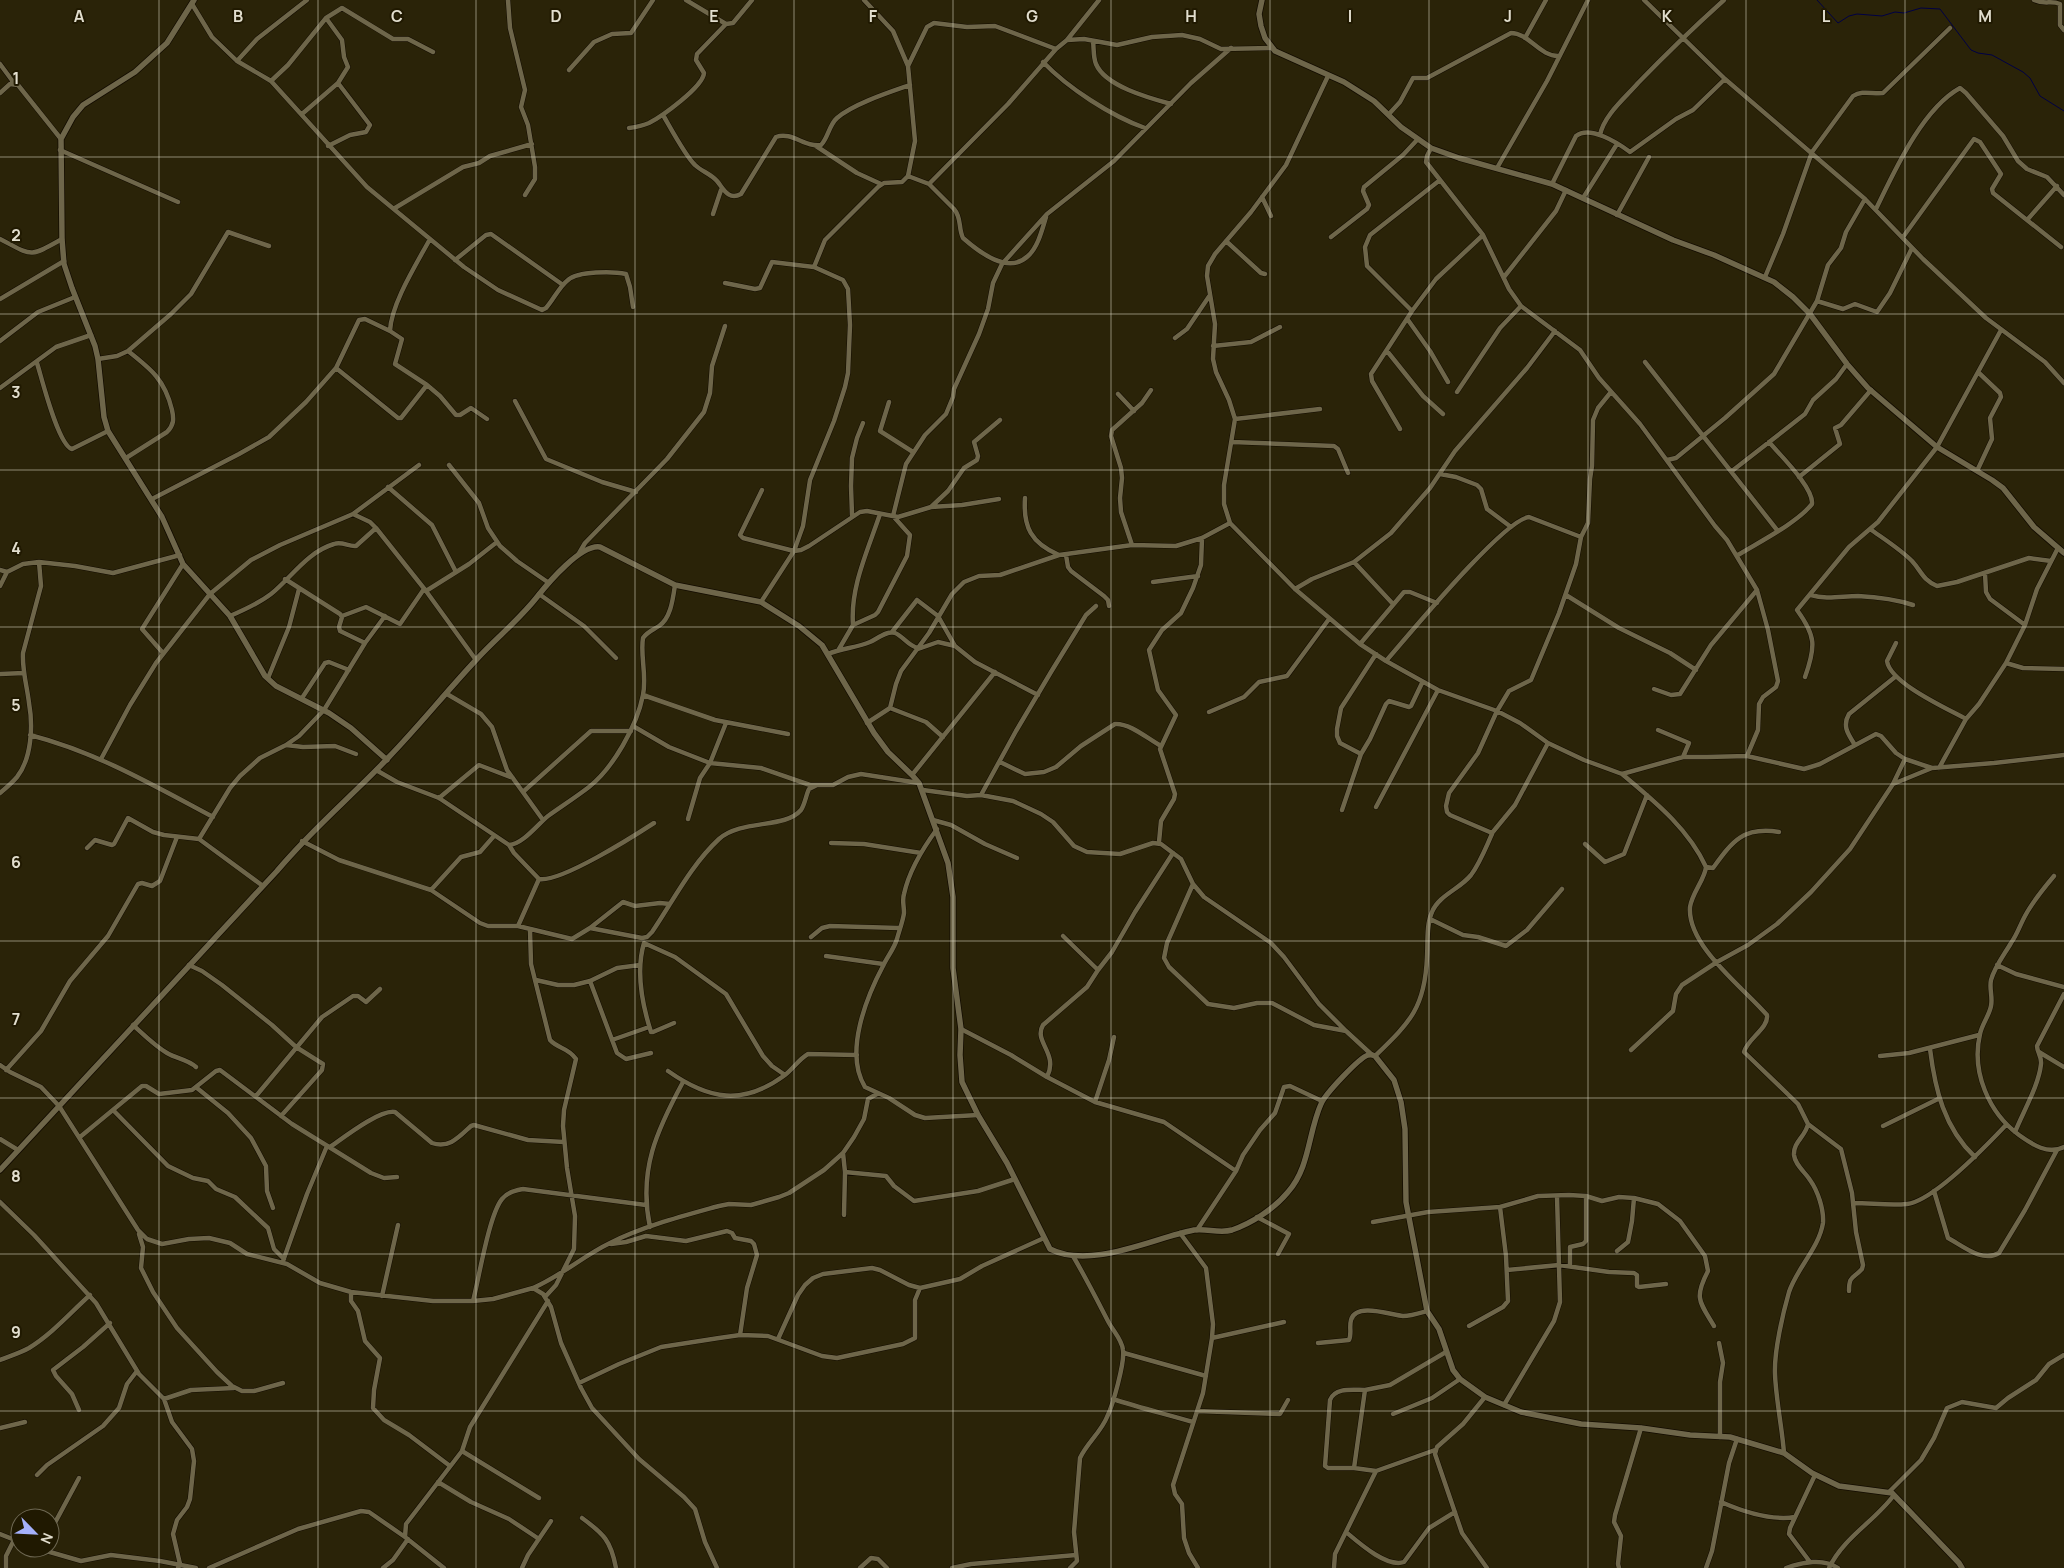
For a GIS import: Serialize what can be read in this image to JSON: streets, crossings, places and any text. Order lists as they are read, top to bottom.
{
  "north": "bottom right",
  "grid": {
    "columns": [
      "A",
      "B",
      "C",
      "D",
      "E",
      "F",
      "G",
      "H",
      "I",
      "J",
      "K",
      "L",
      "M"
    ],
    "rows": [
      "1",
      "2",
      "3",
      "4",
      "5",
      "6",
      "7",
      "8",
      "9"
    ]
  }
}
